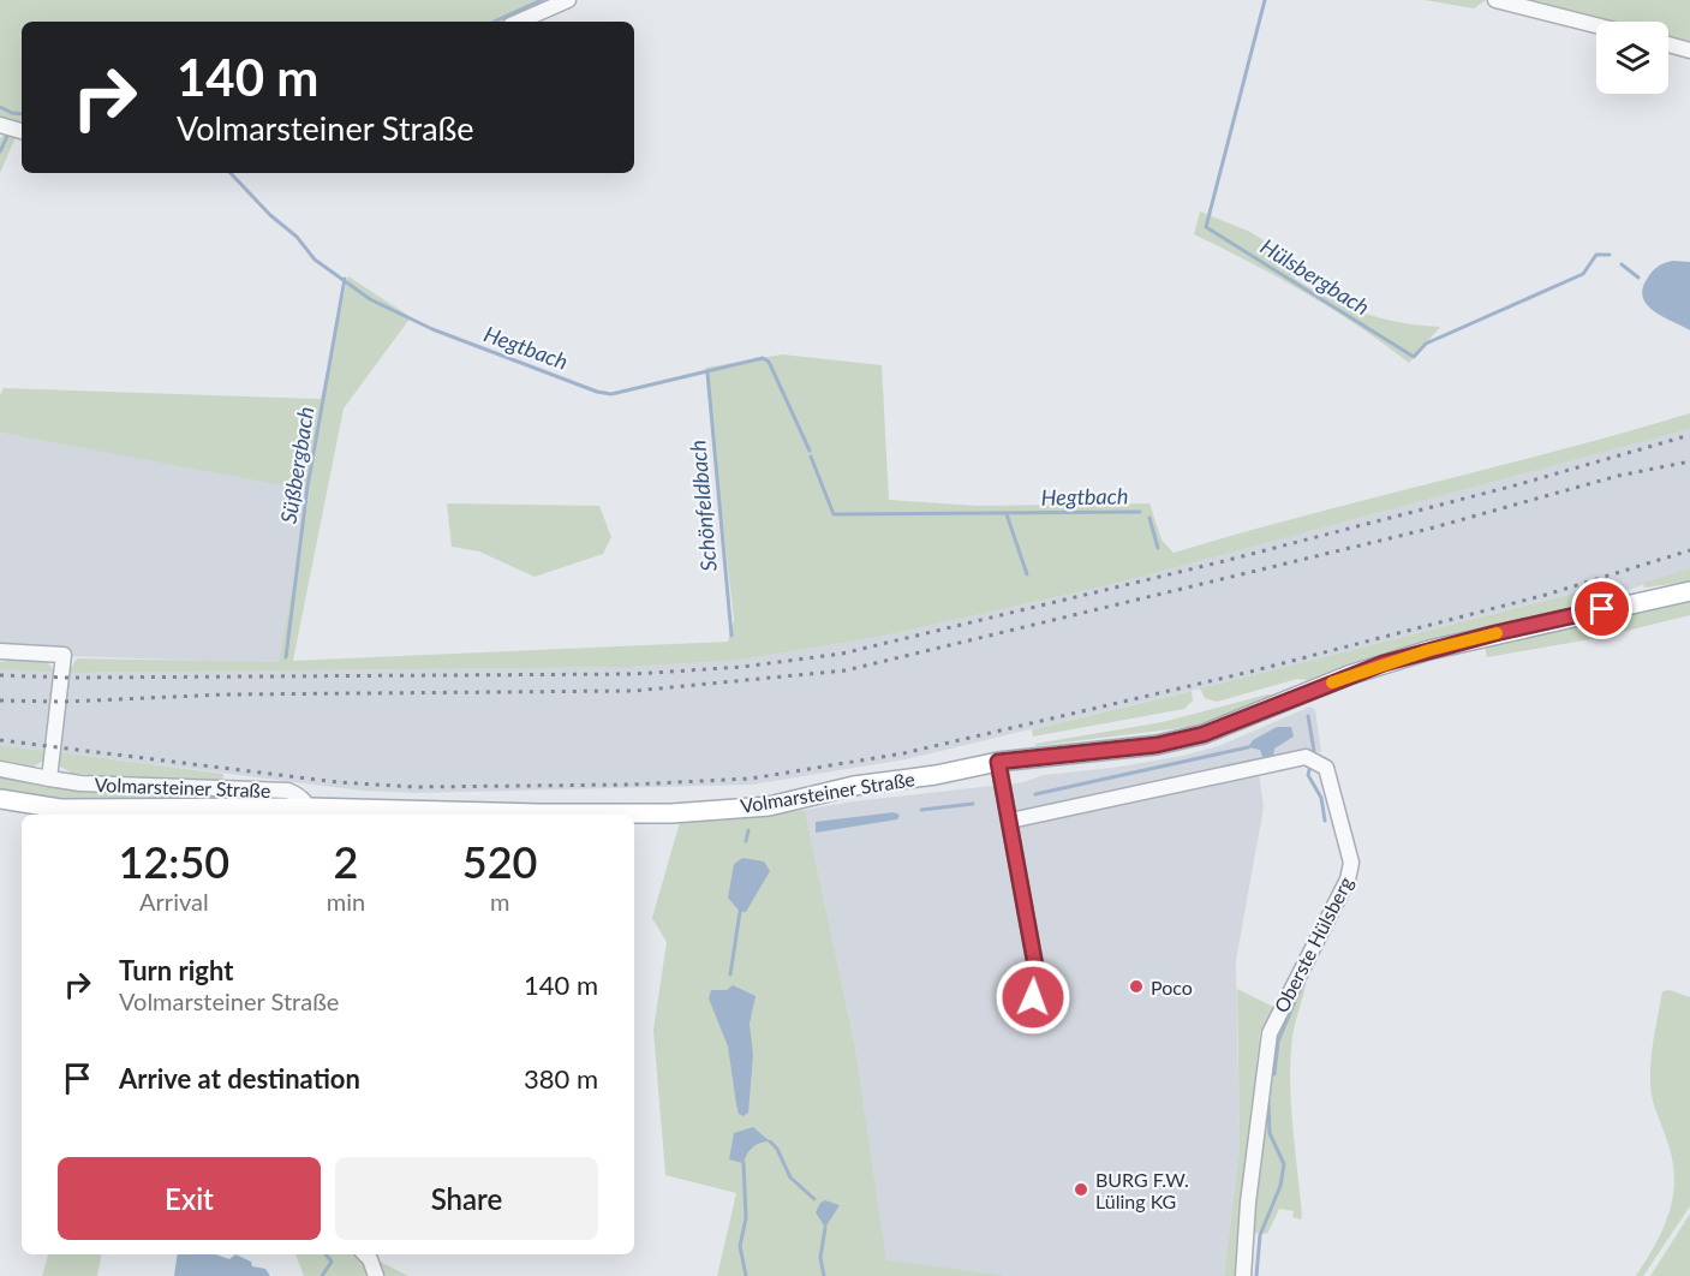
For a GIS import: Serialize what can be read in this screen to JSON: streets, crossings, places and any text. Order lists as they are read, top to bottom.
{
  "streets": {
    "main road": ["Volmarsteiner Straße"],
    "street": ["Oberste Hülsberg"]
  },
  "water": [
    "Hülsbergbach",
    "Hegtbach",
    "Süßbergbach",
    "Schönfeldbach"
  ],
  "places": ["Poco", "BURG F.W. Lüling KG"],
  "page": {
    "turn": ["140 m", "Volmarsteiner Straße"],
    "eta": [
      "12:50",
      "Arrival",
      "2",
      "min",
      "520",
      "m"
    ],
    "list": [
      {
        "name": "Turn right",
        "note": "Volmarsteiner Straße",
        "value": "140 m"
      },
      {
        "name": "Arrive at destination",
        "value": "380 m"
      }
    ],
    "buttons": ["Exit", "Share"]
  }
}
